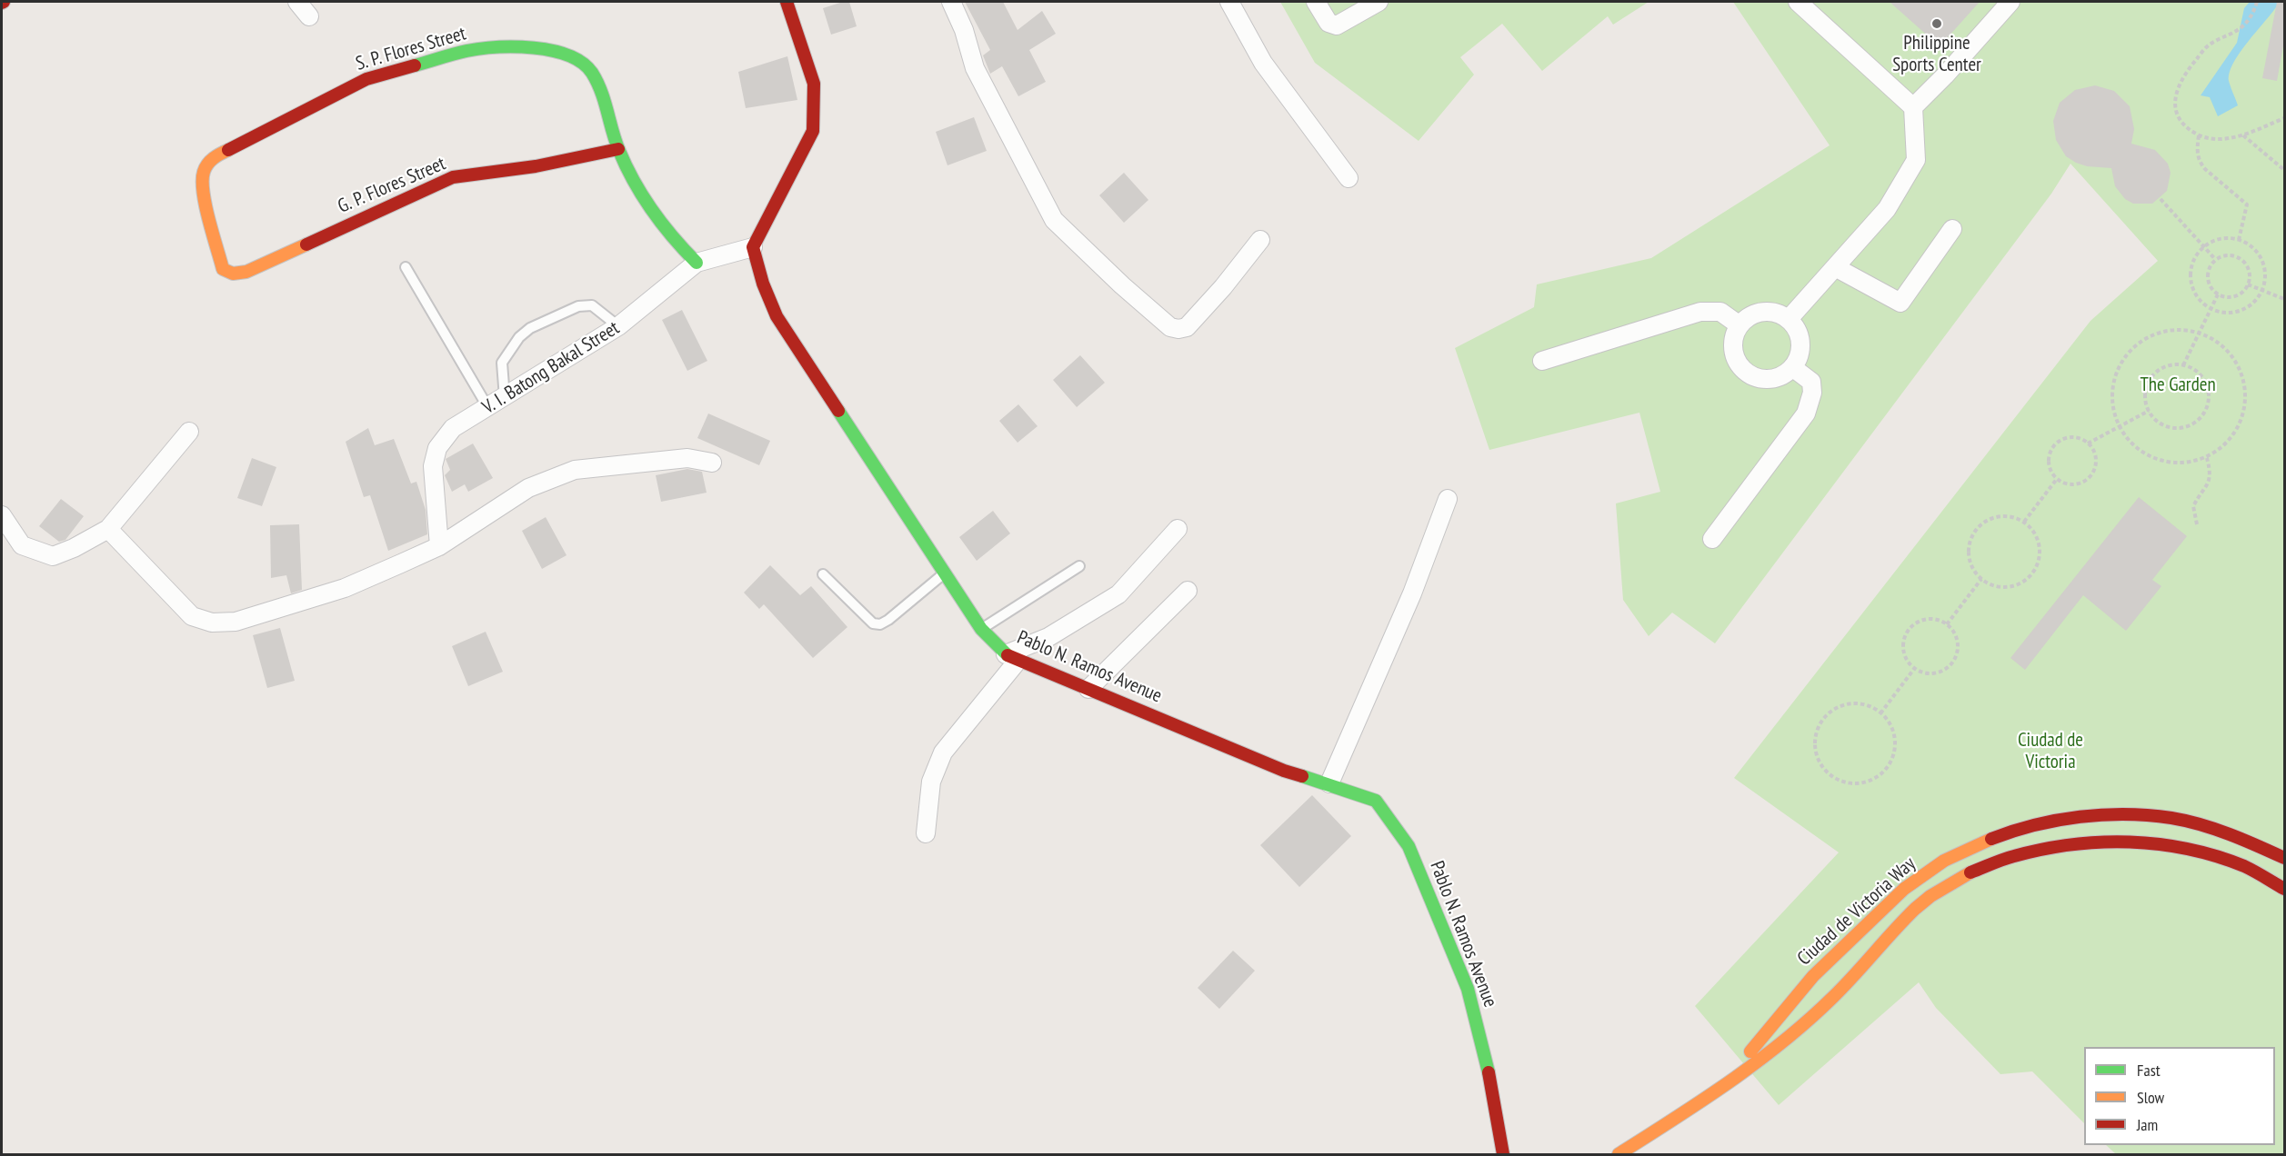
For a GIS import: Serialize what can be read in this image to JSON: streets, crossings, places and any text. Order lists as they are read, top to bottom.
{
  "streets": {
    "street": [
      "S. P. Flores Street",
      "G. P. Flores Street",
      "V. I. Batong Bakal Street",
      "Pablo N. Ramos Avenue",
      "Ciudad de Victoria Way"
    ]
  },
  "crossings": [
    ["S. P. Flores Street", "G. P. Flores Street"],
    ["S. P. Flores Street", "V. I. Batong Bakal Street"],
    ["V. I. Batong Bakal Street", "Pablo N. Ramos Avenue"]
  ],
  "parks": ["The Garden", "Ciudad de Victoria"],
  "places": ["Philippine Sports Center"],
  "legend": ["Fast", "Slow", "Jam"]
}
